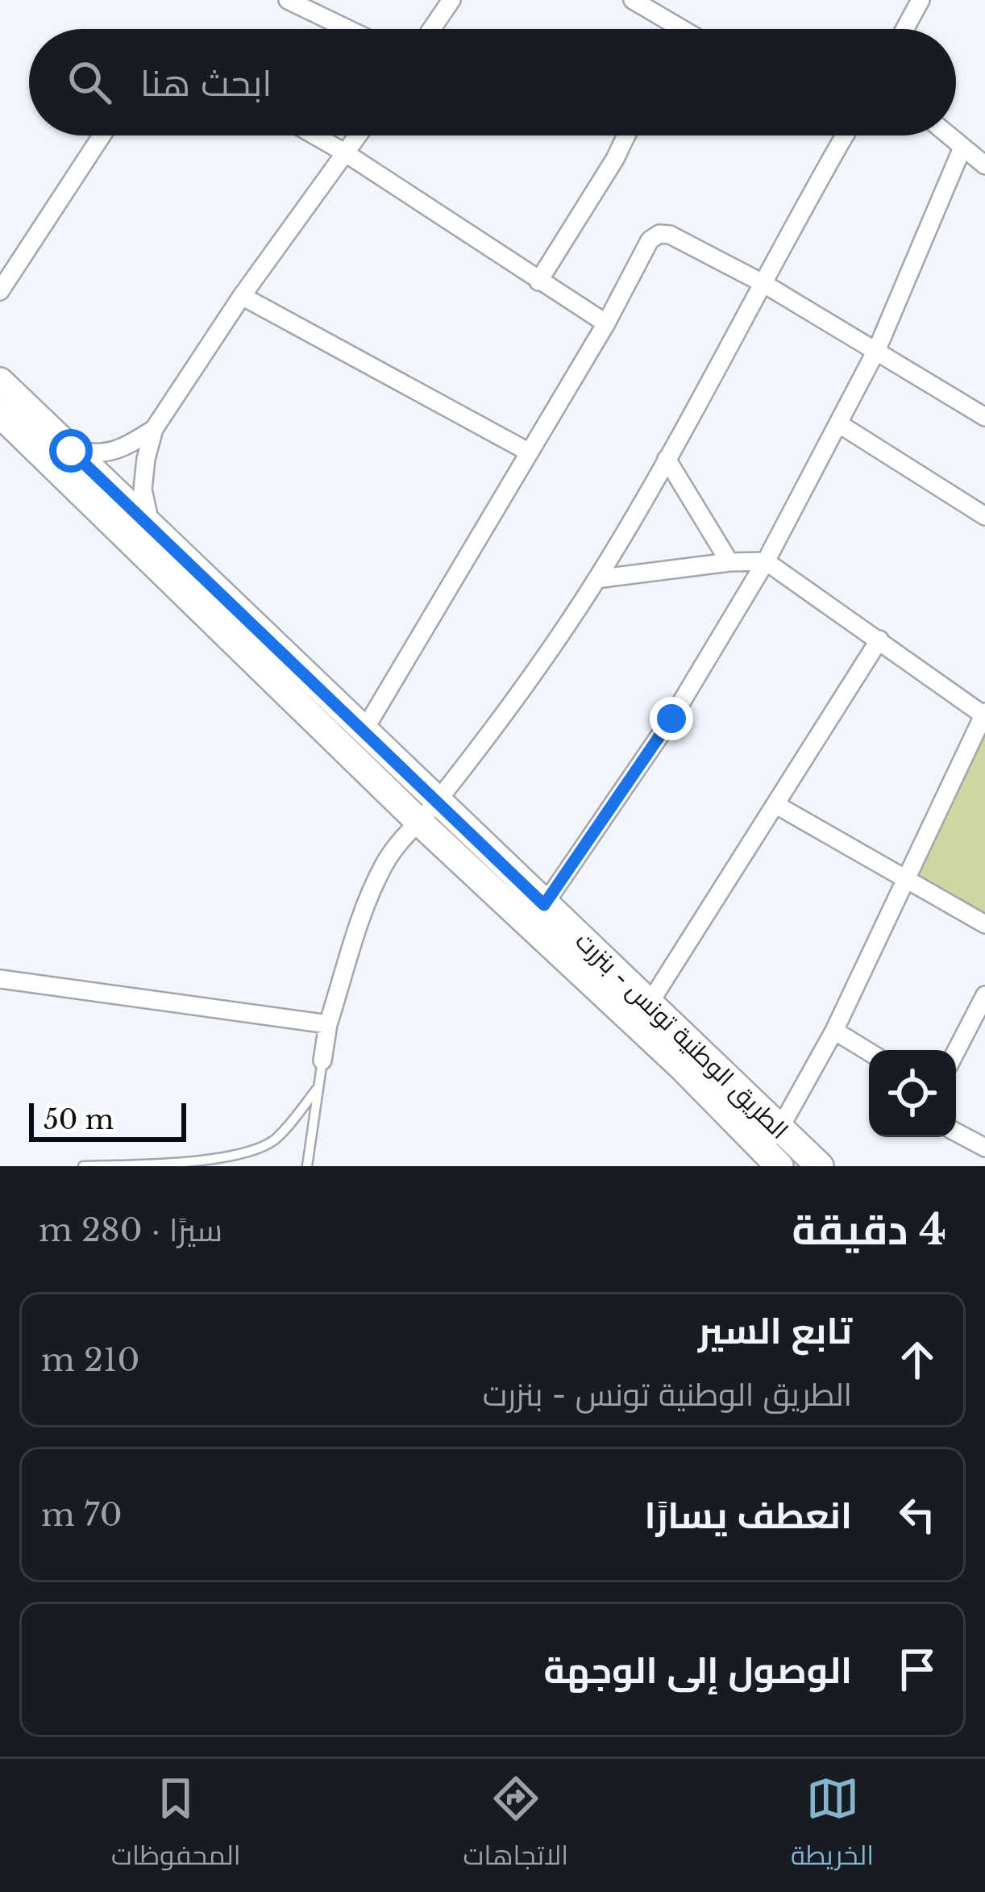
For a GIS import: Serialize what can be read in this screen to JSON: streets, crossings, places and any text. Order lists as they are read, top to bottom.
{
  "streets": {
    "main road": ["الطريق الوطنية تونس - بنزرت"]
  },
  "scale_bar": "50 m",
  "page": {
    "search": "ابحث هنا",
    "scale": "50 m",
    "heading": ["4 دقيقة", "سيرًا · 280 m"],
    "list": [
      ["تابع السير", "الطريق الوطنية تونس - بنزرت", "210 m"],
      ["انعطف يسارًا", "70 m"],
      "الوصول إلى الوجهة"
    ],
    "nav": ["الخريطة", "الاتجاهات", "المحفوظات"]
  }
}
